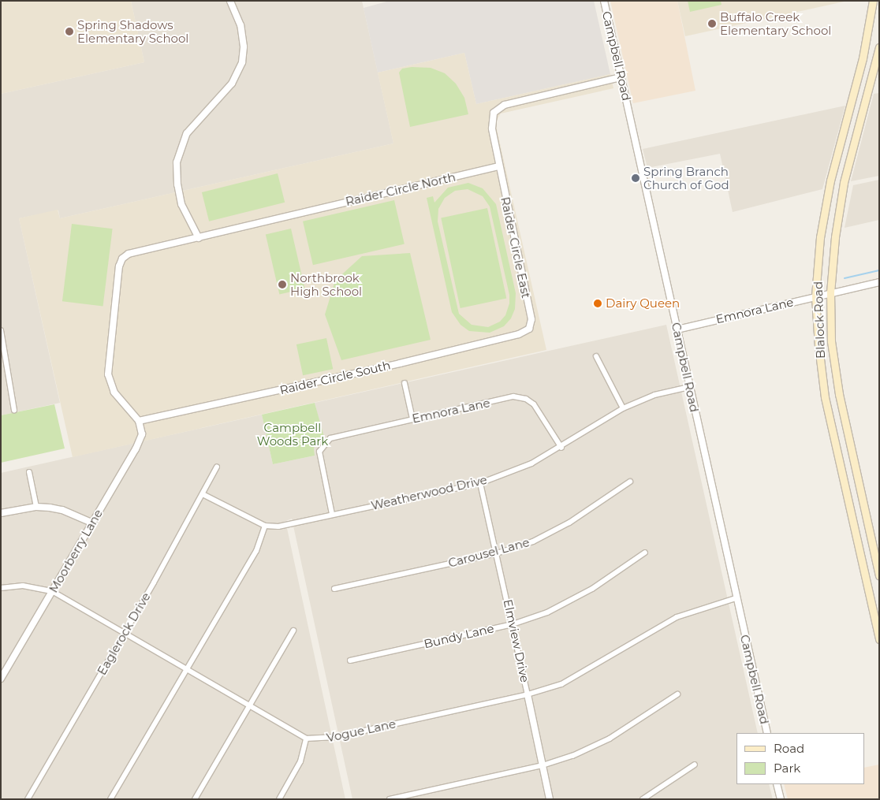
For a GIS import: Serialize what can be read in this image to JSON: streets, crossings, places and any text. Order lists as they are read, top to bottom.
{
  "streets": {
    "main road": ["Blalock Road"],
    "street": [
      "Campbell Road",
      "Raider Circle North",
      "Raider Circle East",
      "Emnora Lane",
      "Raider Circle South",
      "Weatherwood Drive",
      "Moorberry Lane",
      "Carousel Lane",
      "Eaglerock Drive",
      "Bundy Lane",
      "Elmview Drive",
      "Vogue Lane"
    ]
  },
  "crossings": [
    ["Campbell Road", "Emnora Lane"],
    ["Campbell Road", "Weatherwood Drive"],
    ["Campbell Road", "Vogue Lane"],
    ["Raider Circle North", "Raider Circle East"],
    ["Raider Circle North", "Raider Circle South"],
    ["Raider Circle North", "Moorberry Lane"],
    ["Raider Circle East", "Raider Circle South"],
    ["Emnora Lane", "Blalock Road"],
    ["Emnora Lane", "Weatherwood Drive"],
    ["Raider Circle South", "Moorberry Lane"],
    ["Weatherwood Drive", "Eaglerock Drive"],
    ["Weatherwood Drive", "Elmview Drive"],
    ["Carousel Lane", "Elmview Drive"],
    ["Bundy Lane", "Elmview Drive"],
    ["Elmview Drive", "Vogue Lane"]
  ],
  "parks": ["Campbell Woods Park"],
  "places": [
    "Buffalo Creek Elementary School",
    "Spring Shadows Elementary School",
    "Spring Branch Church of God",
    "Northbrook High School",
    "Dairy Queen"
  ],
  "legend": ["Road", "Park"]
}
